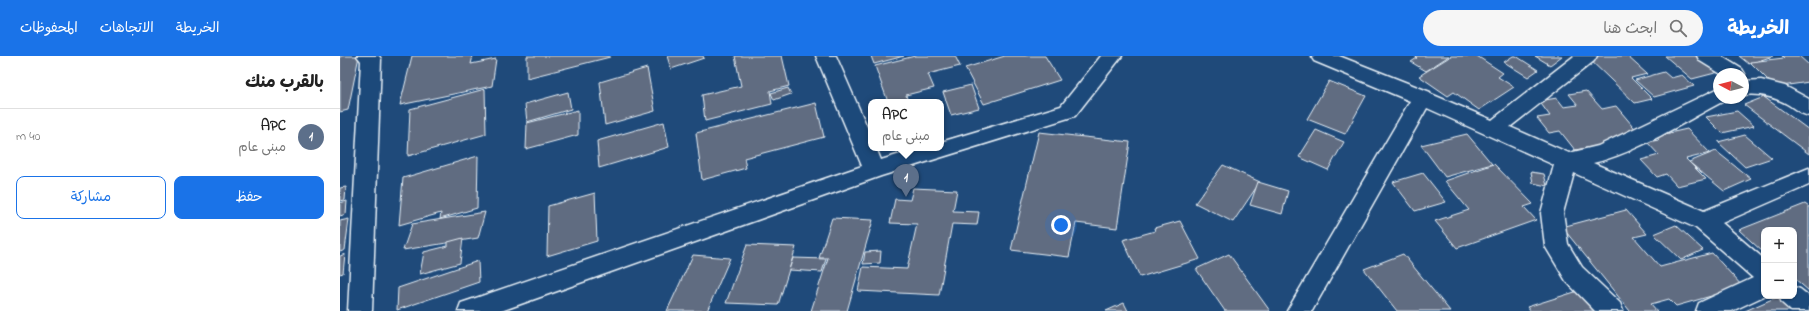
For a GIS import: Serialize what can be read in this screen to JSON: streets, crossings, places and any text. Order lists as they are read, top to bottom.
{
  "north": "left",
  "page": {
    "header": "الخريطة",
    "search": "ابحث هنا",
    "nav": ["الخريطة", "الاتجاهات", "المحفوظات"],
    "heading": "بالقرب منك",
    "popup": ["APC", "مبنى عام"],
    "list": [
      {
        "mark": "1",
        "name": "APC",
        "note": "مبنى عام",
        "value": "40 m"
      }
    ],
    "pins": "1",
    "buttons": ["حفظ", "مشاركة"],
    "map_buttons": ["+", "−"]
  }
}
